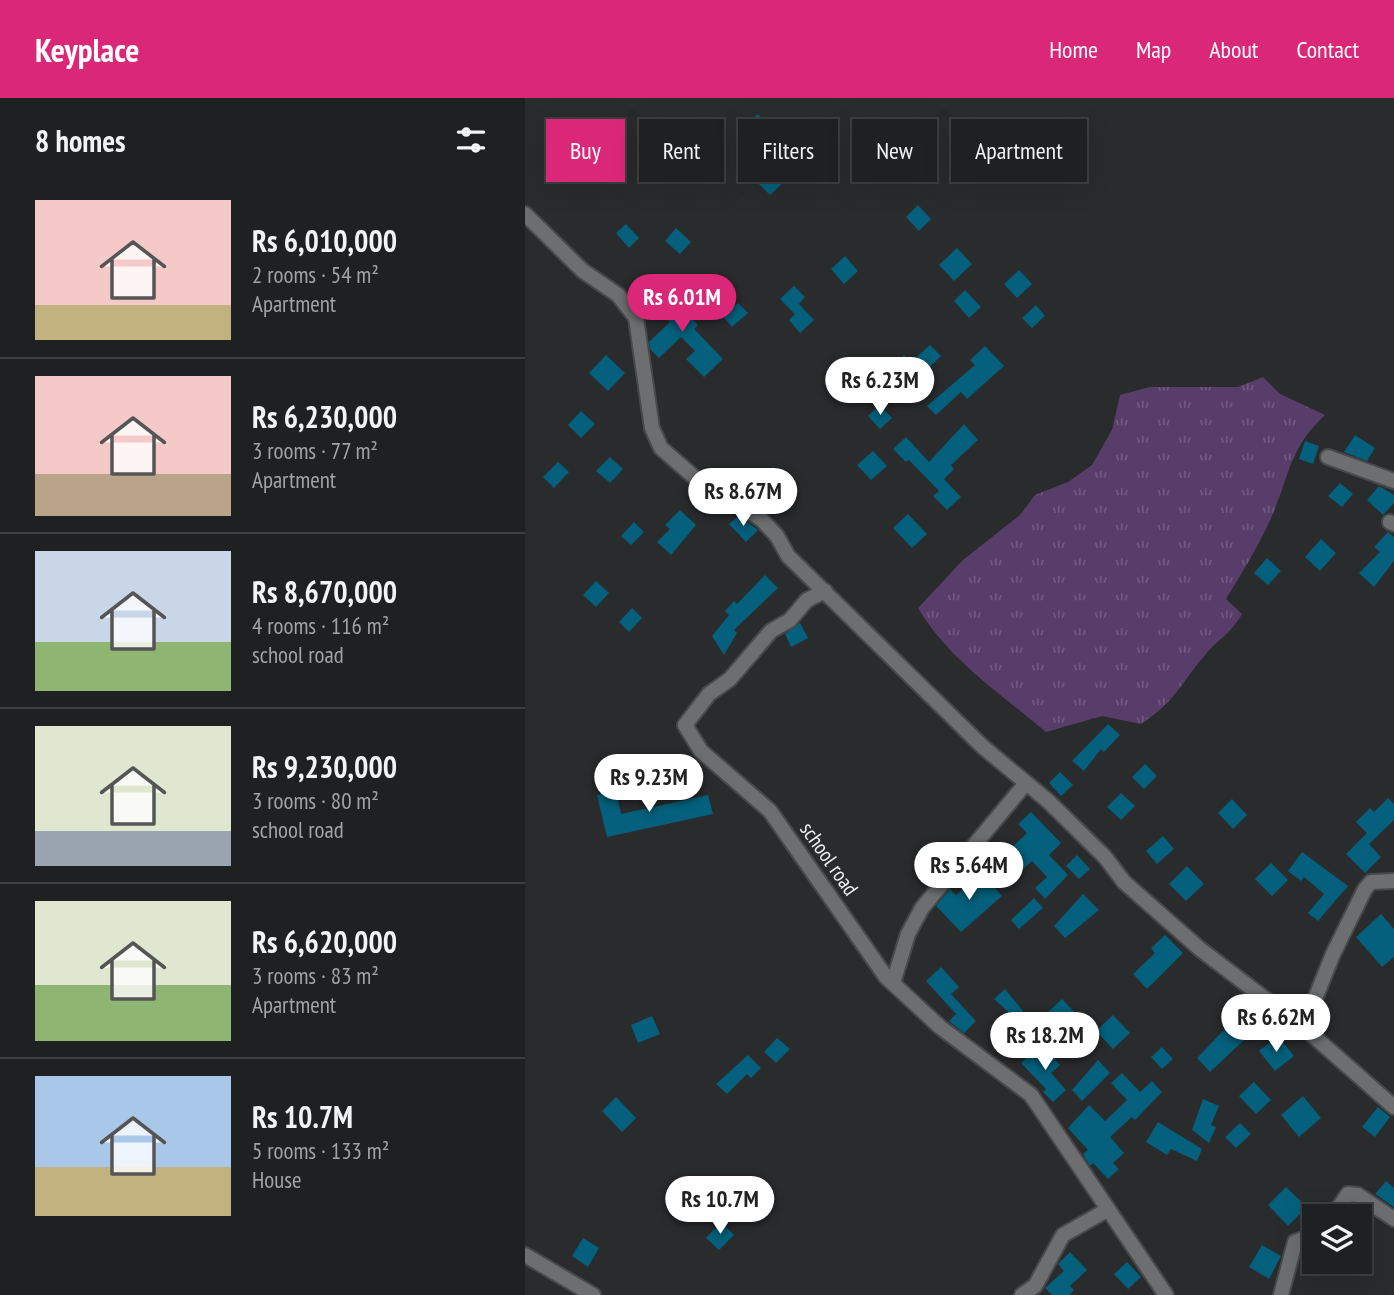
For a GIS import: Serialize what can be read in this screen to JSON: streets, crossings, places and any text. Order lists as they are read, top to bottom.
{
  "streets": {
    "street": ["school road"]
  },
  "page": {
    "header": "Keyplace",
    "nav": [
      "Home",
      "Map",
      "About",
      "Contact"
    ],
    "heading": "8 homes",
    "chip": [
      "Buy",
      "Rent",
      "Filters",
      "New",
      "Apartment"
    ],
    "list": [
      {
        "name": "Rs 6,010,000",
        "note": "2 rooms · 54 m² · Apartment"
      },
      {
        "name": "Rs 6,230,000",
        "note": "3 rooms · 77 m² · Apartment"
      },
      {
        "name": "Rs 8,670,000",
        "note": "4 rooms · 116 m² · school road"
      },
      {
        "name": "Rs 9,230,000",
        "note": "3 rooms · 80 m² · school road"
      },
      {
        "name": "Rs 6,620,000",
        "note": "3 rooms · 83 m² · Apartment"
      },
      {
        "name": "Rs 10.7M",
        "note": "5 rooms · 133 m² · House"
      }
    ],
    "price": [
      "Rs 6.01M",
      "Rs 6.23M",
      "Rs 8.67M",
      "Rs 9.23M",
      "Rs 5.64M",
      "Rs 6.62M",
      "Rs 18.2M",
      "Rs 10.7M"
    ]
  }
}
